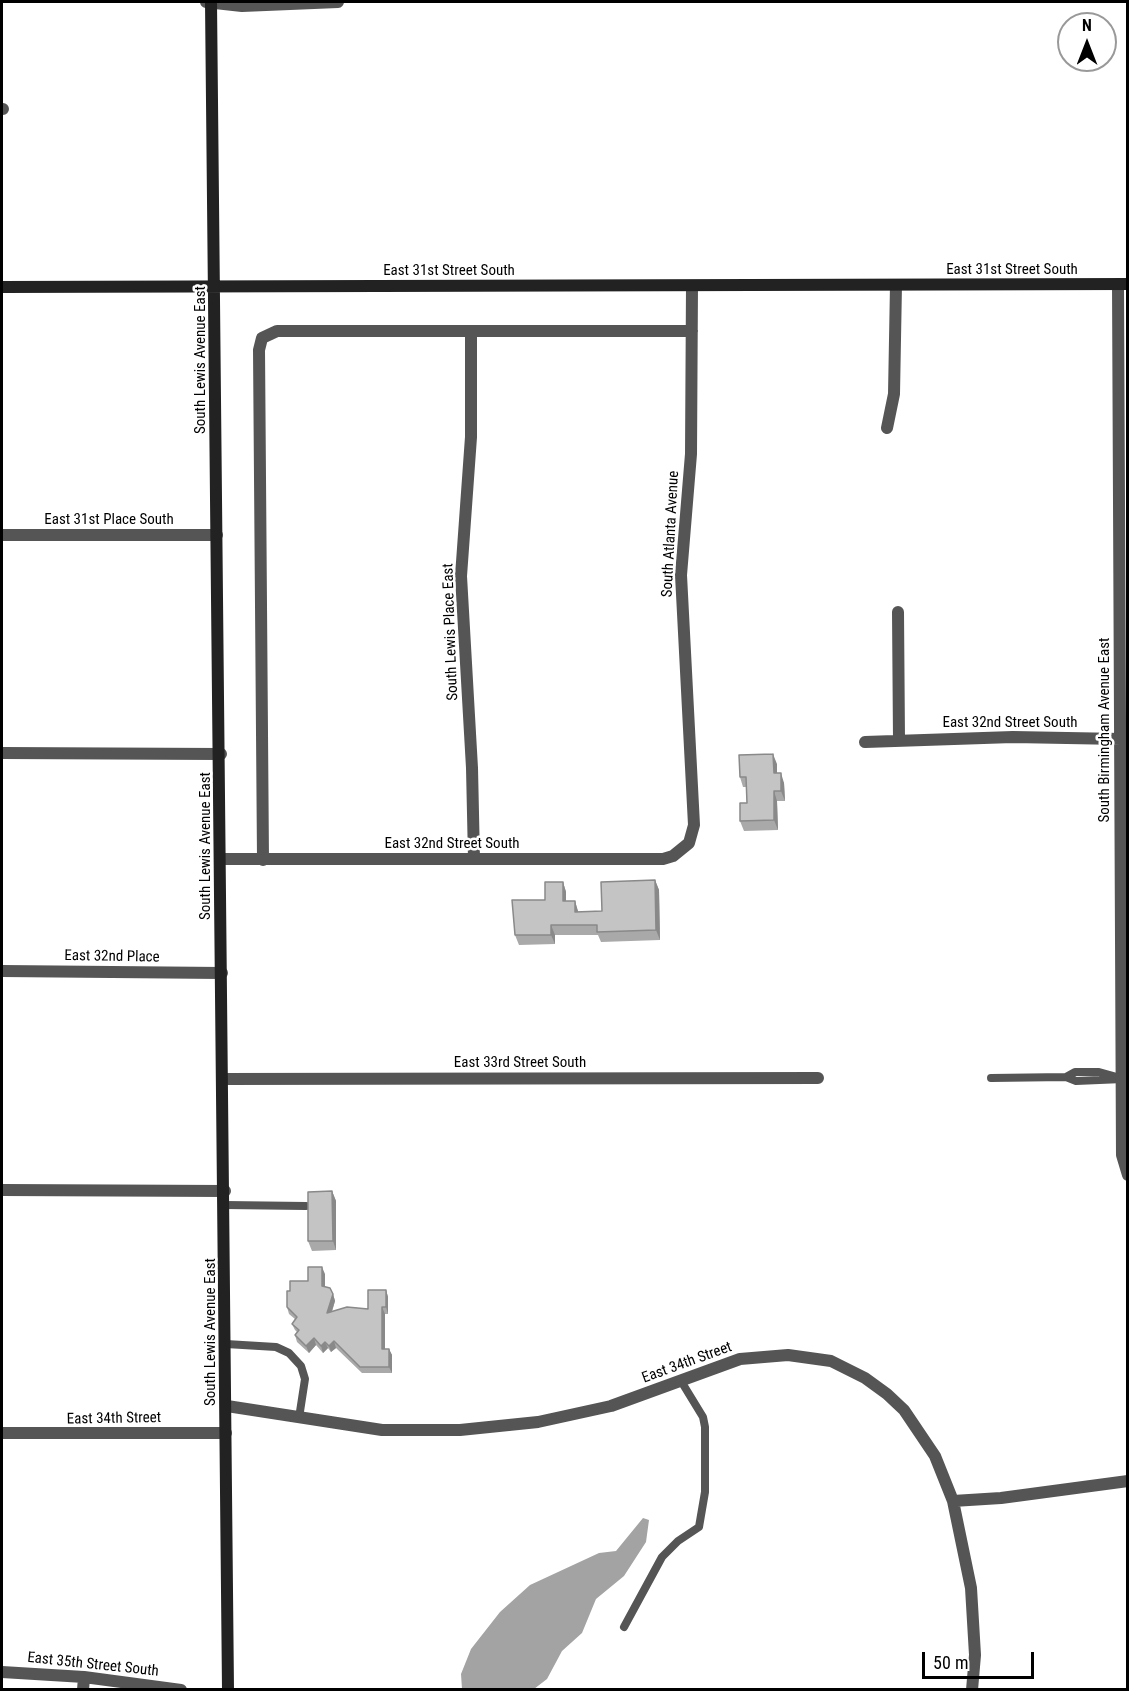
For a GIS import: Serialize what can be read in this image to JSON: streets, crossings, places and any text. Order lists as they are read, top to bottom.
{
  "streets": {
    "main road": ["East 31st Street South", "South Lewis Avenue East"],
    "street": [
      "East 31st Place South",
      "South Atlanta Avenue",
      "South Lewis Place East",
      "East 32nd Street South",
      "South Birmingham Avenue East",
      "East 32nd Place",
      "East 33rd Street South",
      "East 34th Street",
      "East 35th Street South"
    ]
  },
  "crossings": [
    ["East 31st Street South", "South Lewis Avenue East"],
    ["East 31st Street South", "South Atlanta Avenue"],
    ["East 31st Street South", "South Birmingham Avenue East"],
    ["South Lewis Avenue East", "East 31st Place South"],
    ["South Lewis Avenue East", "East 32nd Street South"],
    ["South Lewis Avenue East", "East 32nd Place"],
    ["South Lewis Avenue East", "East 33rd Street South"],
    ["South Lewis Avenue East", "East 34th Street"],
    ["South Atlanta Avenue", "East 32nd Street South"],
    ["South Lewis Place East", "East 32nd Street South"],
    ["East 32nd Street South", "South Birmingham Avenue East"]
  ],
  "scale_bar": "50 m",
  "north": "top"
}
